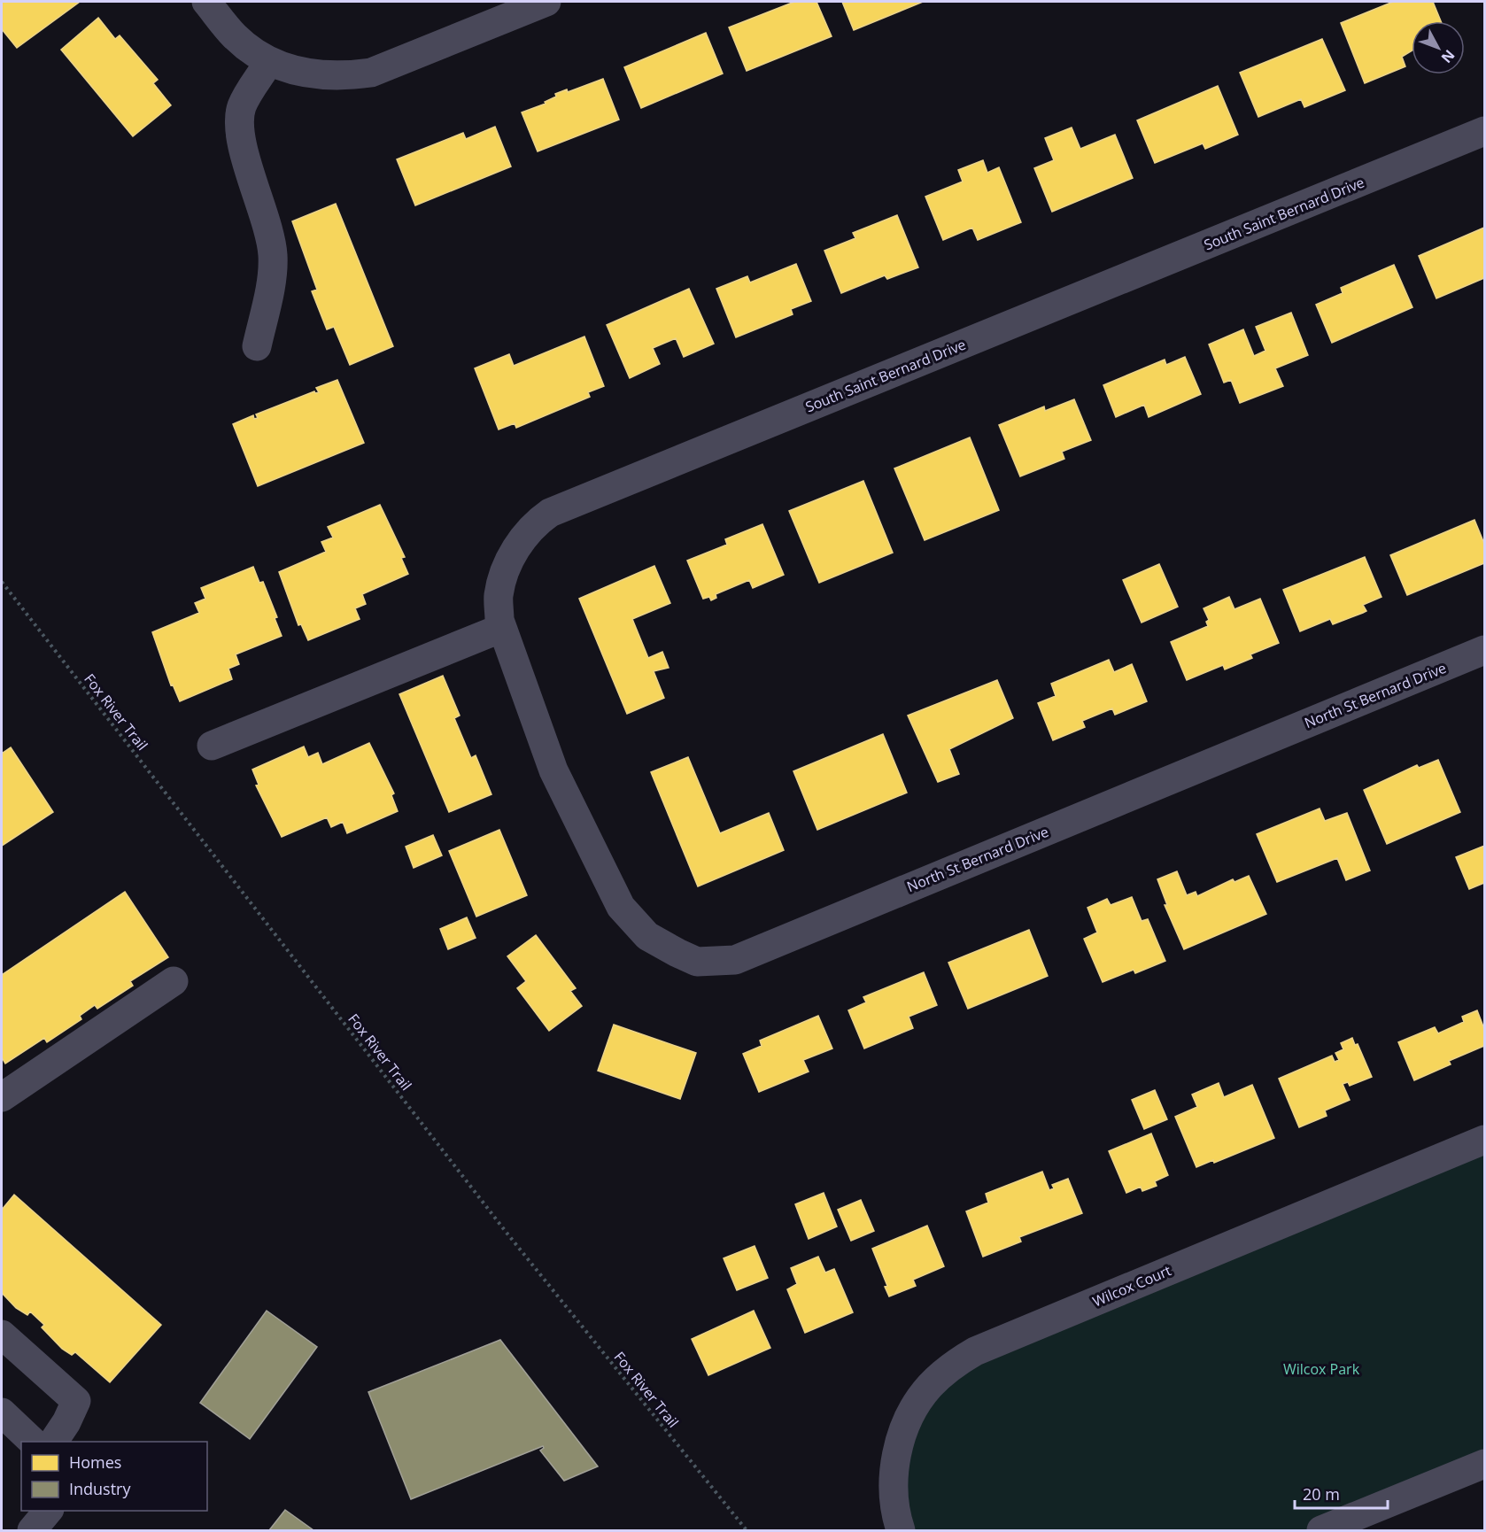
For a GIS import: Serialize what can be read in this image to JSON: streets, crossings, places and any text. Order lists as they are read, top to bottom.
{
  "streets": {
    "street": ["South Saint Bernard Drive", "North St Bernard Drive", "Wilcox Court"],
    "path": ["Fox River Trail"]
  },
  "crossings": [
    ["South Saint Bernard Drive", "North St Bernard Drive"]
  ],
  "parks": ["Wilcox Park"],
  "legend": ["Homes", "Industry"],
  "scale_bar": "20 m",
  "north": "bottom right"
}
